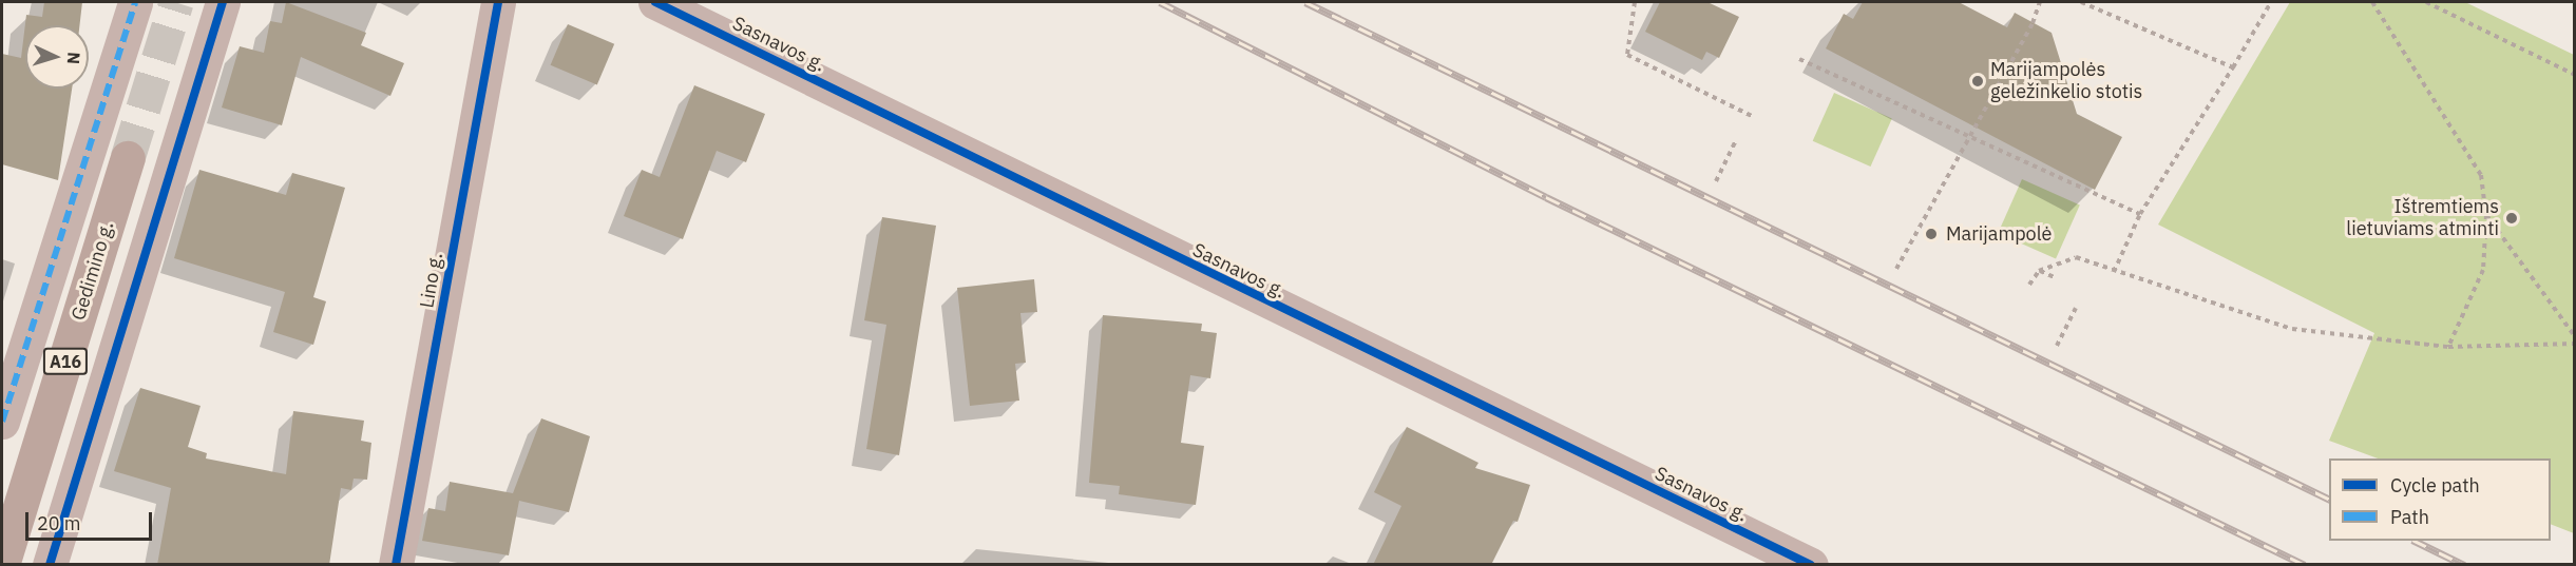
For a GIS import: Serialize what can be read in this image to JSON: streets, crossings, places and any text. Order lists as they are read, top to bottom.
{
  "streets": {
    "highway": ["Gedimino g.", "A16"],
    "street": ["Sasnavos g.", "Lino g."]
  },
  "places": ["Marijampolės geležinkelio stotis", "Ištremtiems lietuviams atminti", "Marijampolė"],
  "legend": ["Cycle path", "Path"],
  "scale_bar": "20 m",
  "north": "right"
}
